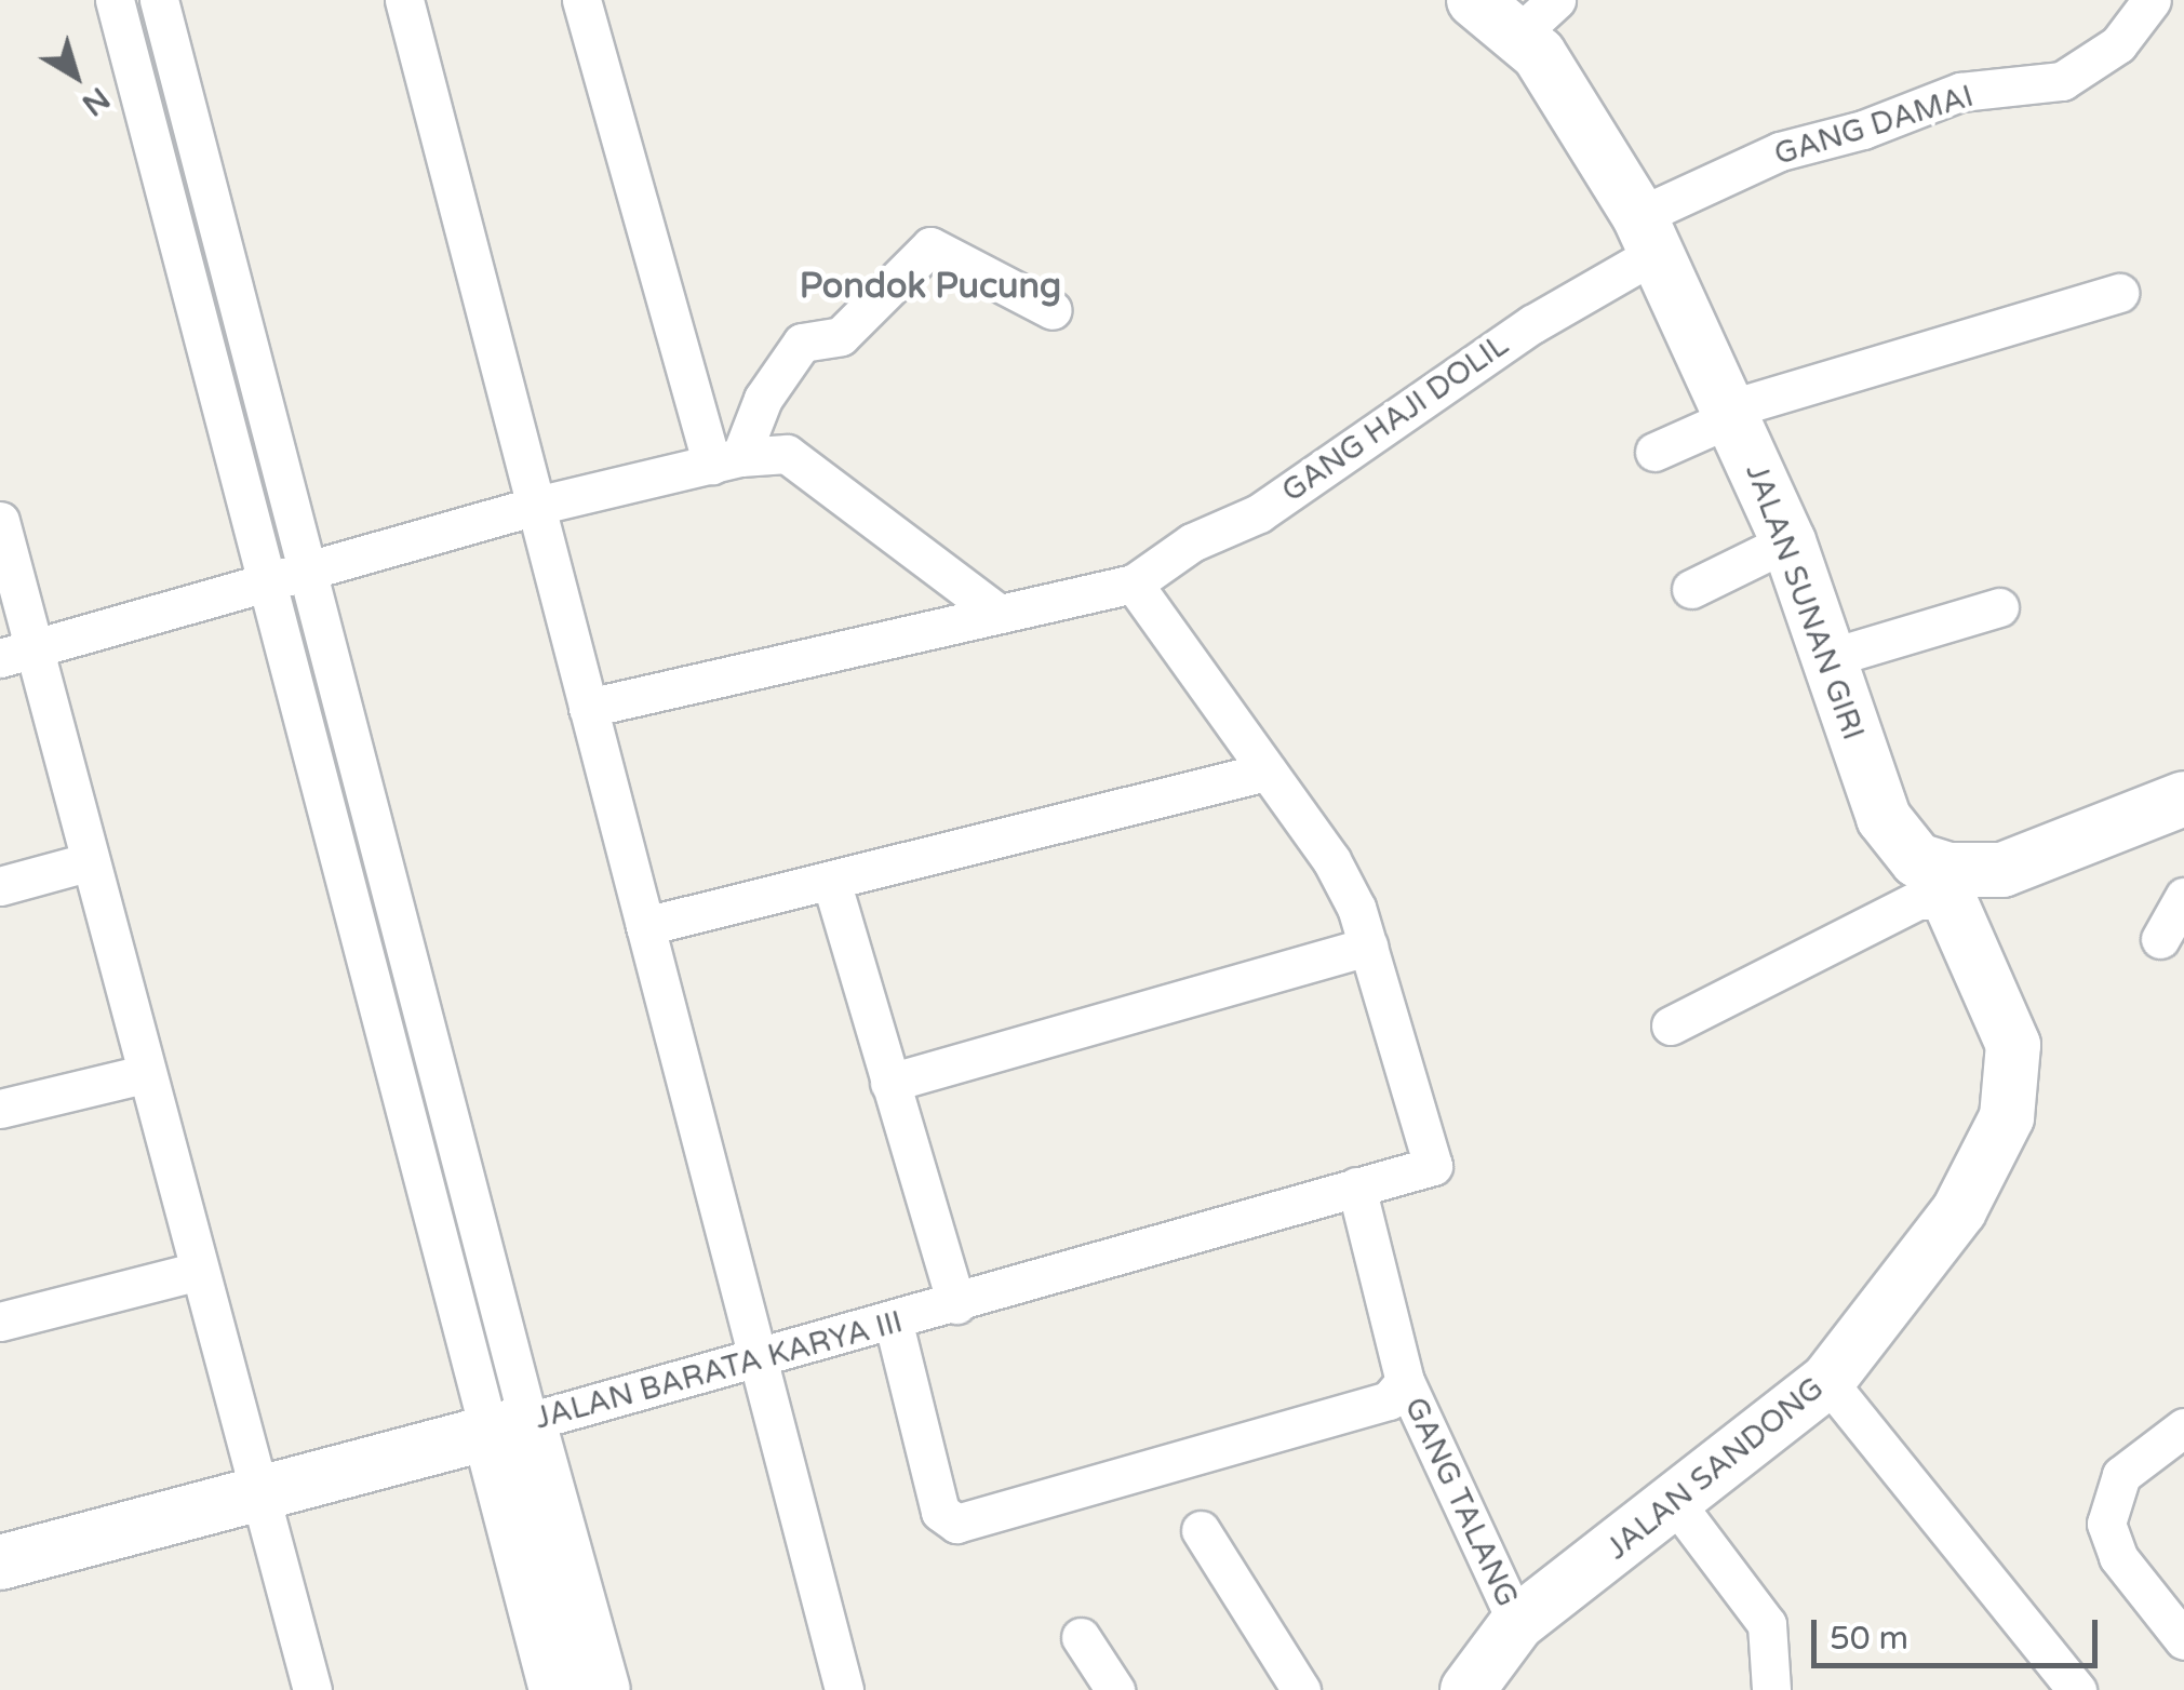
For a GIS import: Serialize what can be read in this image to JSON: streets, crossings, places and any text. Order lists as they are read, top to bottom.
{
  "streets": {
    "street": [
      "GANG DAMAI",
      "GANG HAJI DOLIL",
      "JALAN SUNAN GIRI",
      "JALAN BARATA KARYA III",
      "JALAN SANDONG",
      "GANG TALANG"
    ]
  },
  "crossings": [
    ["GANG DAMAI", "GANG HAJI DOLIL"],
    ["GANG DAMAI", "JALAN SUNAN GIRI"],
    ["GANG HAJI DOLIL", "JALAN SUNAN GIRI"],
    ["JALAN SUNAN GIRI", "JALAN SANDONG"],
    ["JALAN BARATA KARYA III", "GANG TALANG"],
    ["JALAN SANDONG", "GANG TALANG"]
  ],
  "districts": ["Pondok Pucung"],
  "scale_bar": "50 m",
  "north": "bottom right"
}
